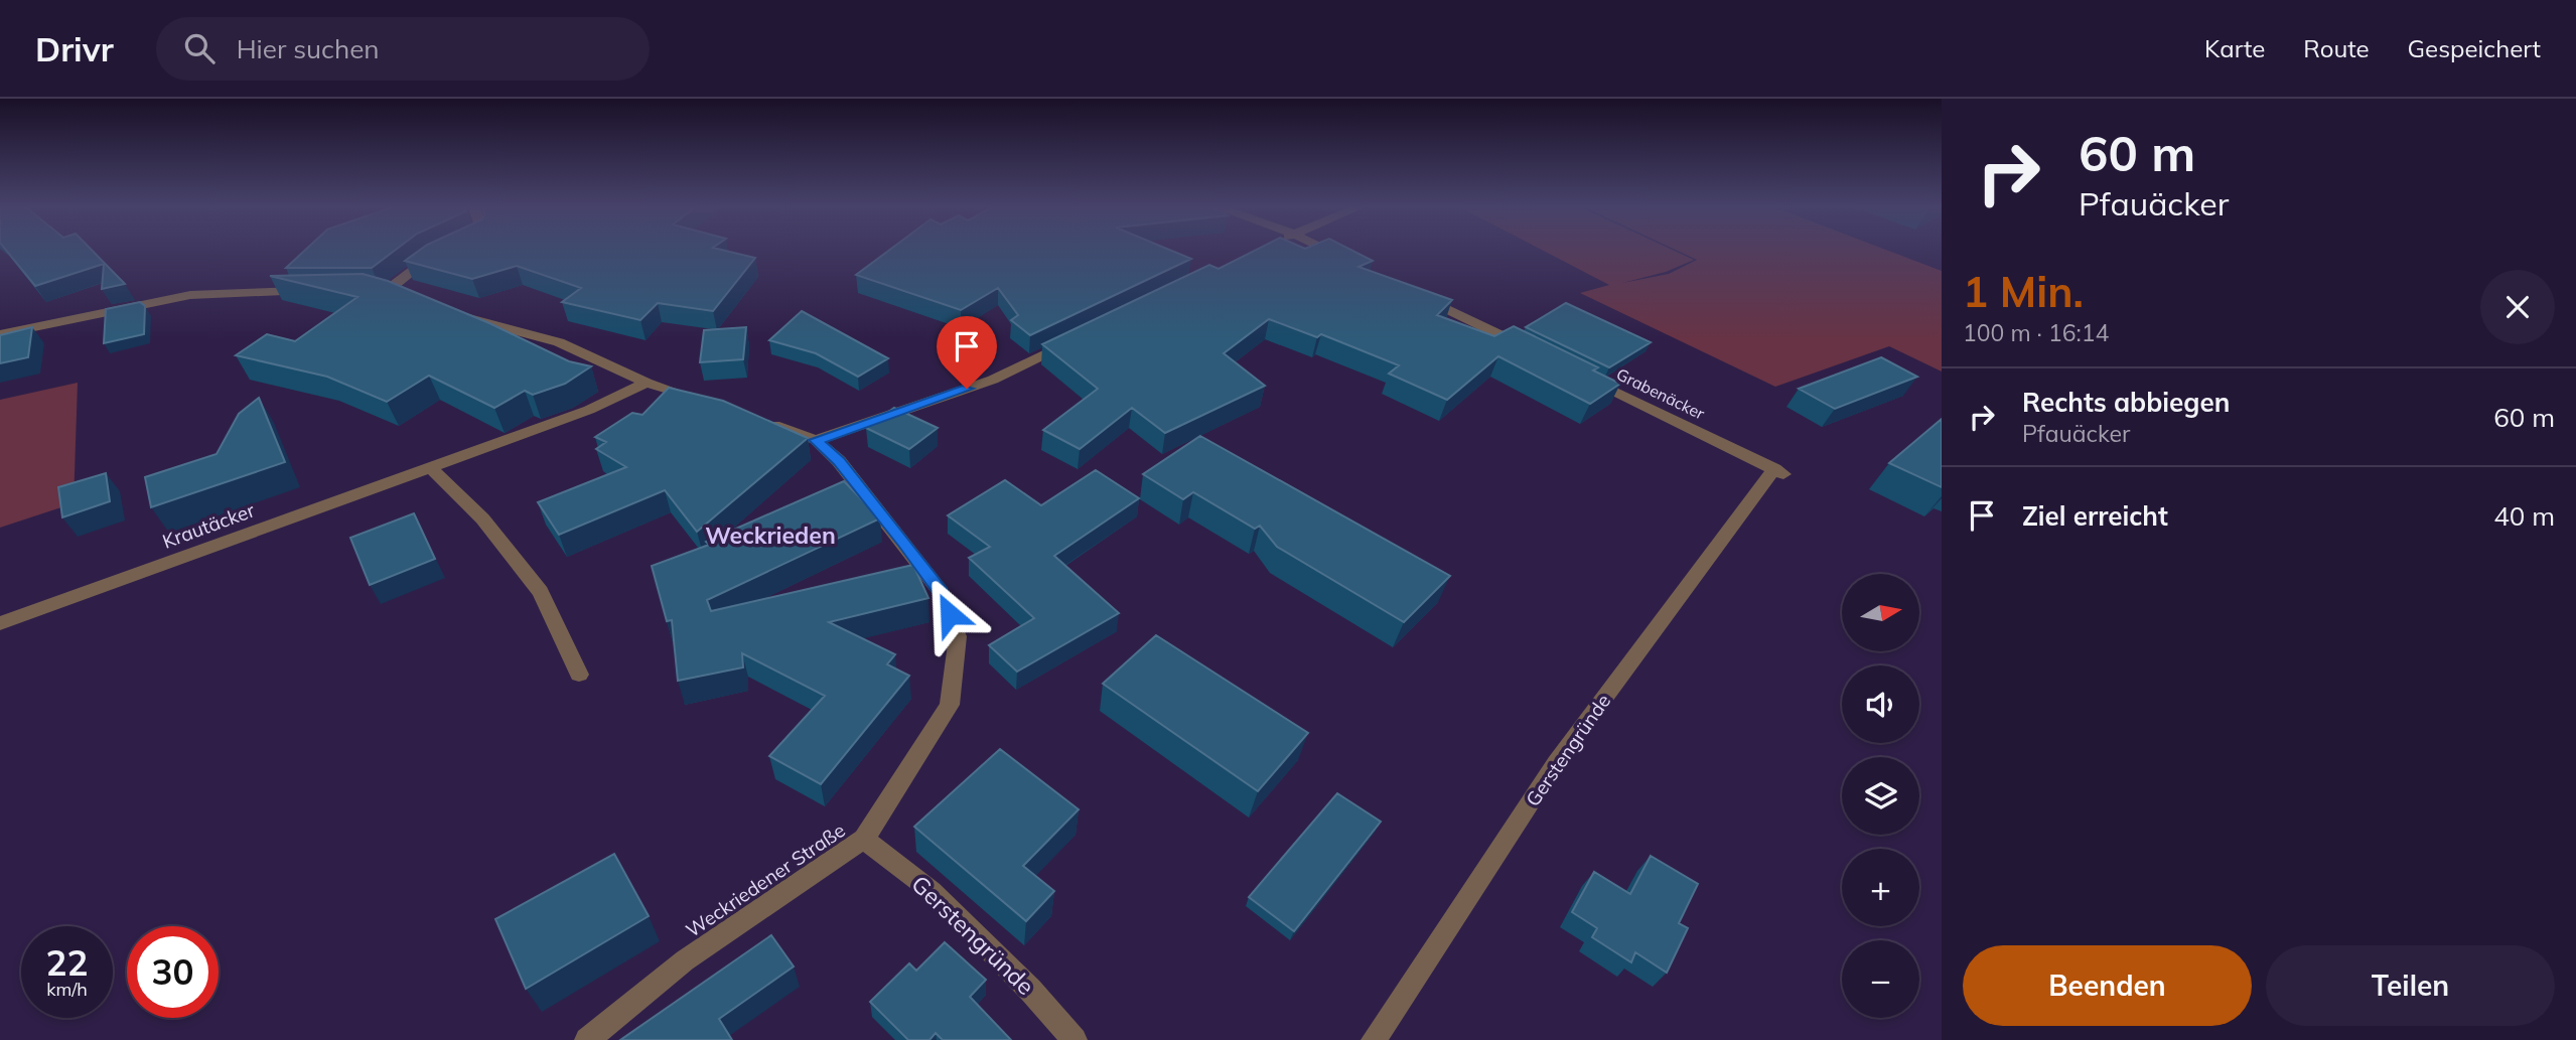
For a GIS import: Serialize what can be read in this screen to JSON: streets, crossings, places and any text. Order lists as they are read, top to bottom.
{
  "streets": {
    "street": [
      "Grabenäcker",
      "Krautäcker",
      "Gerstengründe",
      "Weckriedener Straße"
    ]
  },
  "crossings": [
    ["Grabenäcker", "Gerstengründe"],
    ["Gerstengründe", "Weckriedener Straße"]
  ],
  "districts": ["Weckrieden"],
  "north": "right",
  "page": {
    "header": "Drivr",
    "search": "Hier suchen",
    "nav": ["Karte", "Route", "Gespeichert"],
    "turn": ["60 m", "Pfauäcker"],
    "heading": ["1 Min.", "100 m · 16:14"],
    "list": [
      {
        "name": "Rechts abbiegen",
        "note": "Pfauäcker",
        "value": "60 m"
      },
      {
        "name": "Ziel erreicht",
        "value": "40 m"
      }
    ],
    "map_buttons": ["+", "−"],
    "speed": "22 km/h",
    "limit": "30",
    "buttons": ["Beenden", "Teilen"]
  }
}
